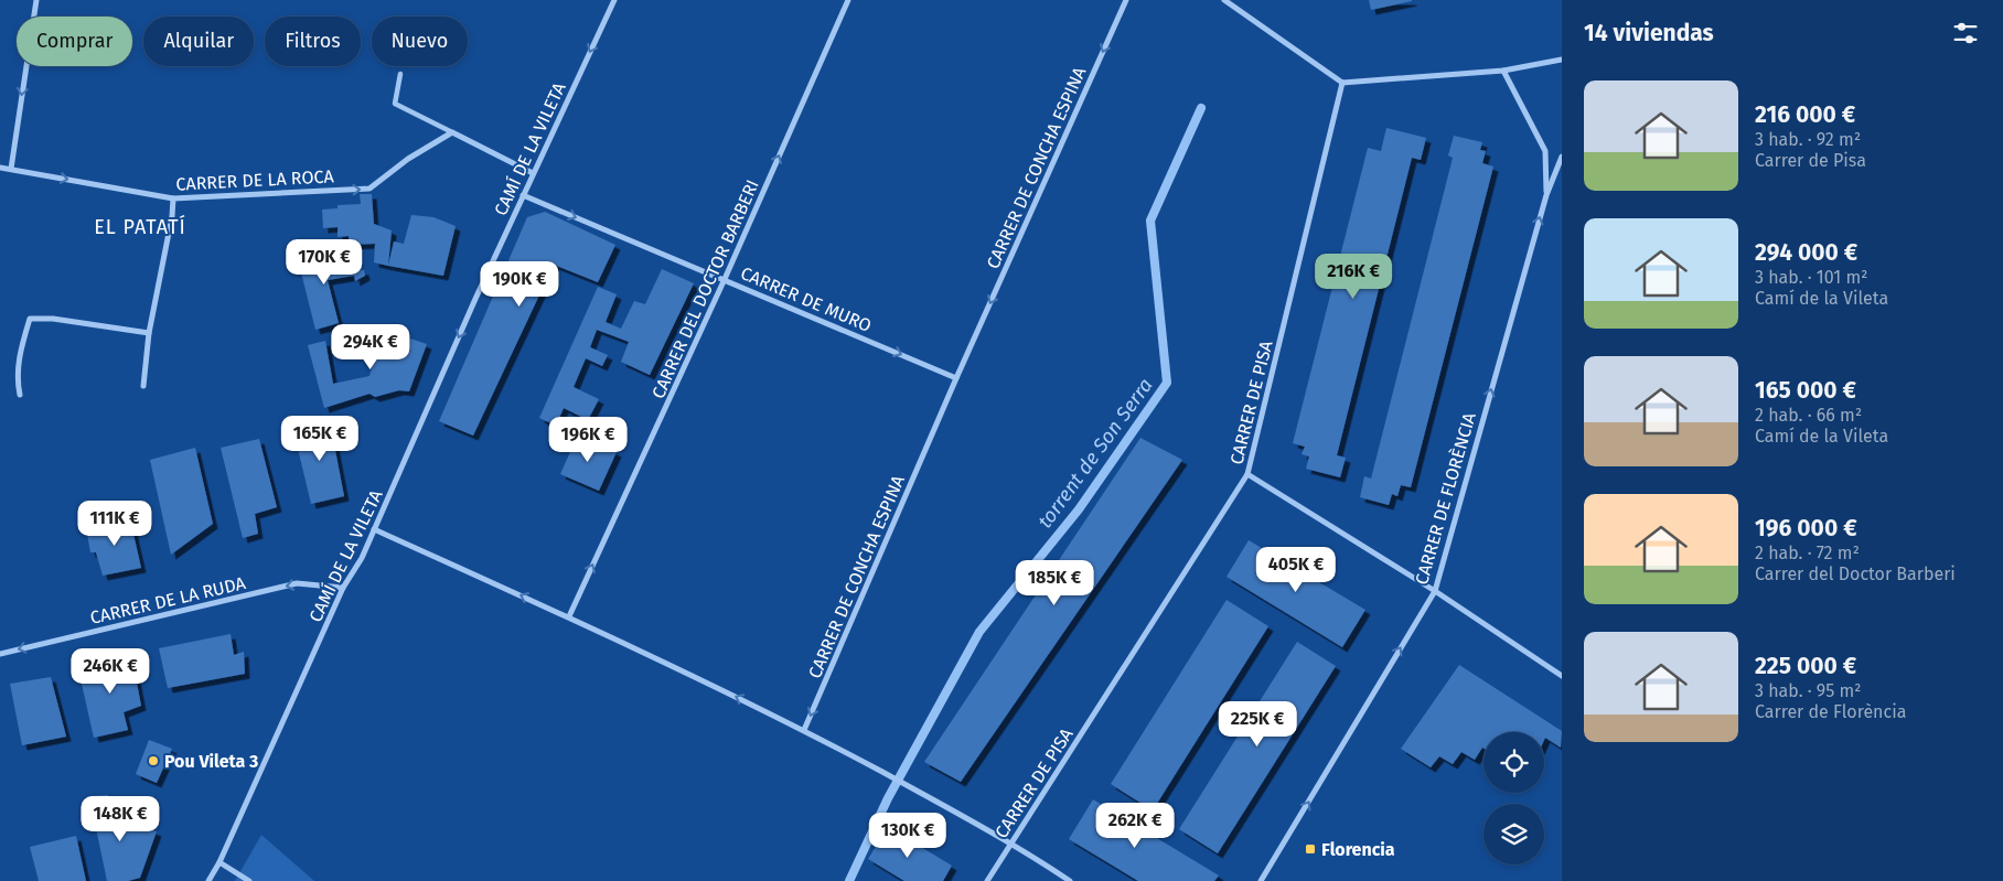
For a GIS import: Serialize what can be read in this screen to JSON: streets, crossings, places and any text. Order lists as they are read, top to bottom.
{
  "streets": {
    "street": [
      "CAMÍ DE LA VILETA",
      "CARRER DE CONCHA ESPINA",
      "CARRER DE LA ROCA",
      "CARRER DEL DOCTOR BARBERI",
      "CARRER DE MURO",
      "CARRER DE PISA",
      "CARRER DE FLORÈNCIA",
      "CARRER DE LA RUDA"
    ]
  },
  "crossings": [
    ["CAMÍ DE LA VILETA", "CARRER DE MURO"],
    ["CAMÍ DE LA VILETA", "CARRER DE LA RUDA"],
    ["CARRER DE CONCHA ESPINA", "CARRER DE MURO"],
    ["CARRER DEL DOCTOR BARBERI", "CARRER DE MURO"]
  ],
  "one_way": [
    "CAMÍ DE LA VILETA",
    "CARRER DE CONCHA ESPINA",
    "CARRER DE LA ROCA",
    "CARRER DEL DOCTOR BARBERI",
    "CARRER DE MURO",
    "CARRER DE FLORÈNCIA",
    "CARRER DE LA RUDA"
  ],
  "districts": ["EL PATATÍ"],
  "water": ["torrent de Son Serra"],
  "places": {
    "other": ["Pou Vileta 3"],
    "transit": ["Florencia"]
  },
  "page": {
    "heading": "14 viviendas",
    "chip": [
      "Comprar",
      "Alquilar",
      "Filtros",
      "Nuevo"
    ],
    "list": [
      {
        "name": "216 000 €",
        "note": "3 hab. · 92 m² · Carrer de Pisa"
      },
      {
        "name": "294 000 €",
        "note": "3 hab. · 101 m² · Camí de la Vileta"
      },
      {
        "name": "165 000 €",
        "note": "2 hab. · 66 m² · Camí de la Vileta"
      },
      {
        "name": "196 000 €",
        "note": "2 hab. · 72 m² · Carrer del Doctor Barberi"
      },
      {
        "name": "225 000 €",
        "note": "3 hab. · 95 m² · Carrer de Florència"
      }
    ],
    "price": [
      "170K €",
      "216K €",
      "190K €",
      "294K €",
      "165K €",
      "196K €",
      "111K €",
      "405K €",
      "185K €",
      "246K €",
      "225K €",
      "148K €",
      "262K €",
      "130K €"
    ]
  }
}
